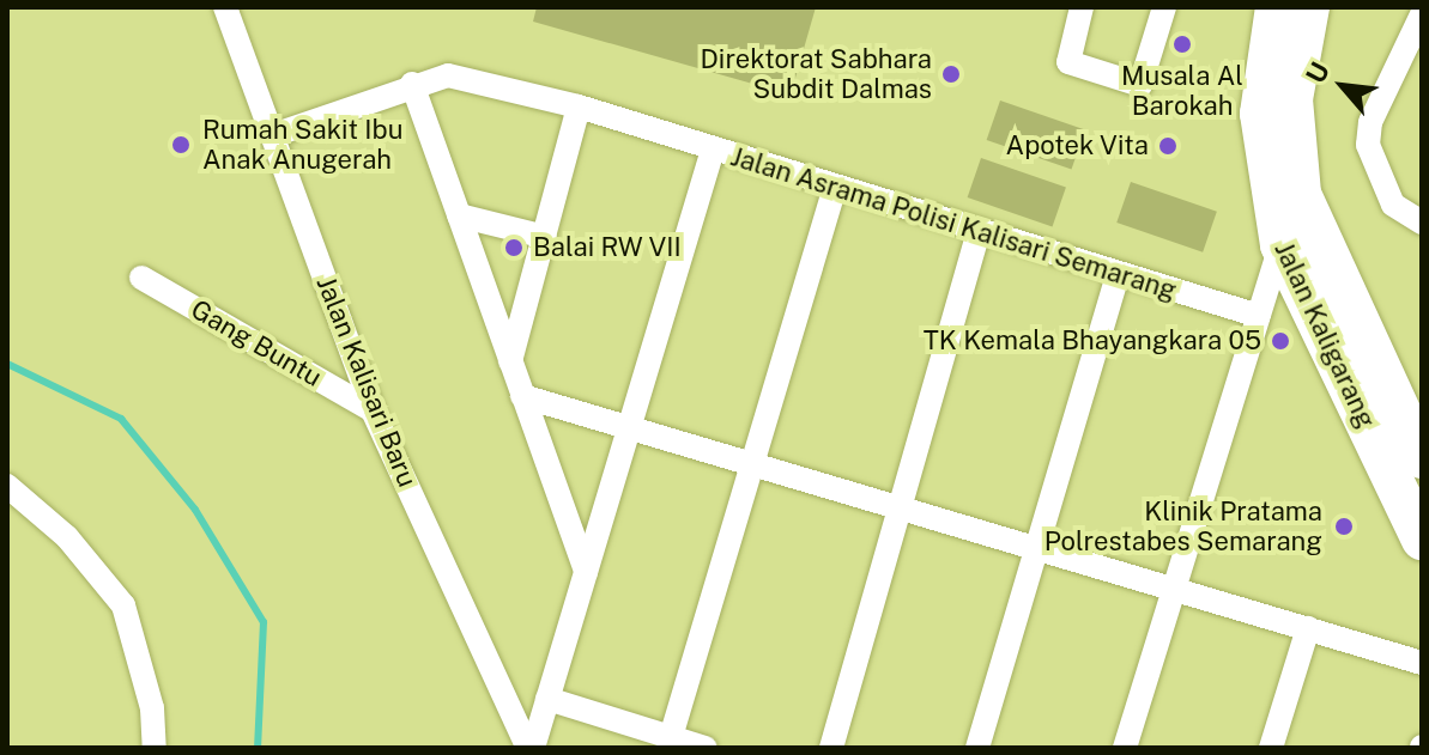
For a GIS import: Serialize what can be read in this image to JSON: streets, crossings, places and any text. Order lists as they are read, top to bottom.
{
  "streets": {
    "highway": ["Jalan Kaligarang"],
    "street": ["Jalan Asrama Polisi Kalisari Semarang", "Gang Buntu", "Jalan Kalisari Baru"]
  },
  "crossings": [
    ["Jalan Asrama Polisi Kalisari Semarang", "Jalan Kalisari Baru"],
    ["Gang Buntu", "Jalan Kalisari Baru"]
  ],
  "places": [
    "Musala Al Barokah",
    "Direktorat Sabhara Subdit Dalmas",
    "Rumah Sakit Ibu Anak Anugerah",
    "Apotek Vita",
    "Balai RW VII",
    "TK Kemala Bhayangkara 05",
    "Klinik Pratama Polrestabes Semarang"
  ],
  "north": "top left"
}
